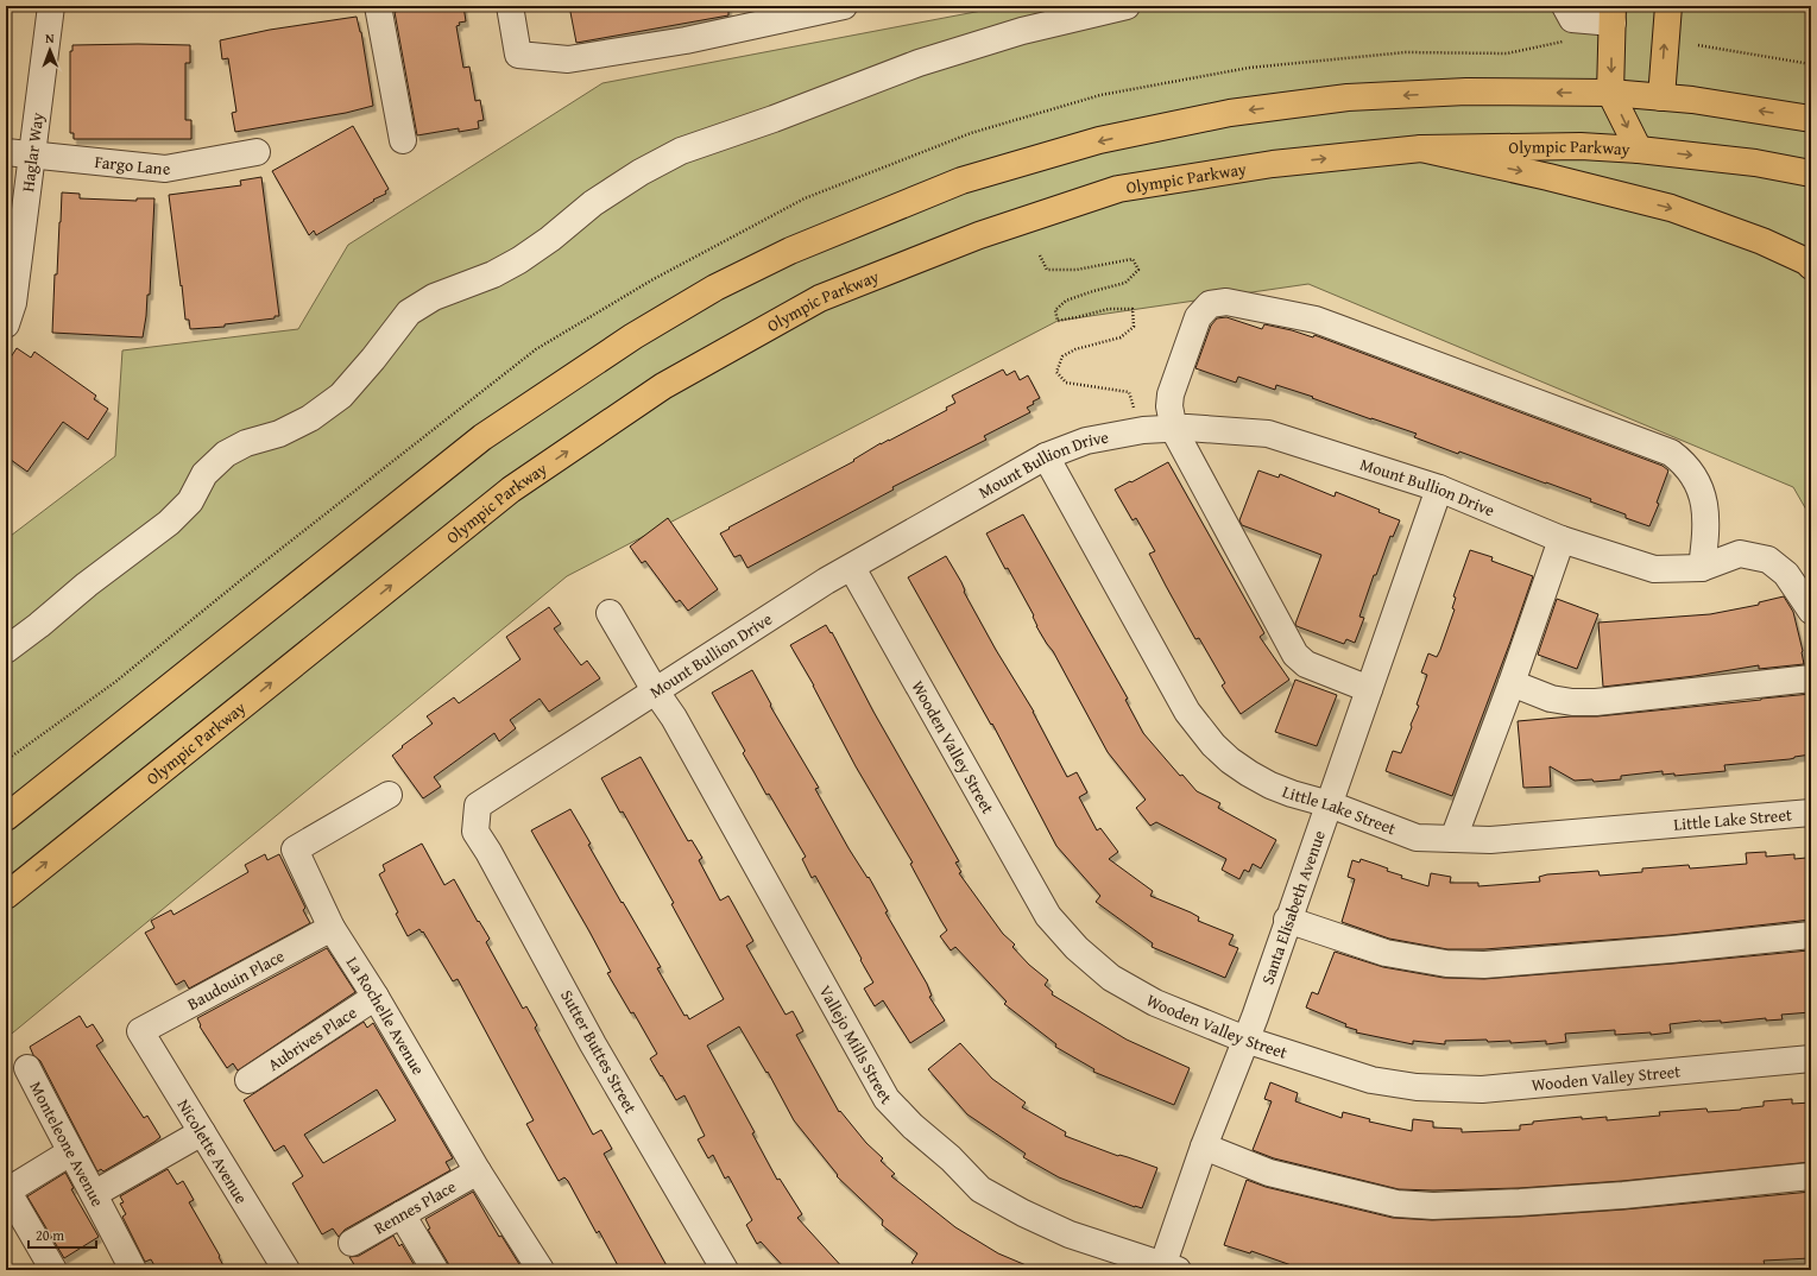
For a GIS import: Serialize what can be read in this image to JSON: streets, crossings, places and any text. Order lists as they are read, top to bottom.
{
  "streets": {
    "main road": ["Olympic Parkway"],
    "street": [
      "Haglar Way",
      "Fargo Lane",
      "Mount Bullion Drive",
      "Wooden Valley Street",
      "Little Lake Street",
      "Santa Elisabeth Avenue",
      "Baudouin Place",
      "La Rochelle Avenue",
      "Aubrives Place",
      "Vallejo Mills Street",
      "Sutter Buttes Street",
      "Monteleone Avenue",
      "Nicolette Avenue",
      "Rennes Place"
    ]
  },
  "crossings": [
    ["Haglar Way", "Fargo Lane"],
    ["Mount Bullion Drive", "Wooden Valley Street"],
    ["Mount Bullion Drive", "Little Lake Street"],
    ["Mount Bullion Drive", "Santa Elisabeth Avenue"],
    ["Mount Bullion Drive", "Vallejo Mills Street"],
    ["Mount Bullion Drive", "Sutter Buttes Street"],
    ["Wooden Valley Street", "Santa Elisabeth Avenue"],
    ["Little Lake Street", "Santa Elisabeth Avenue"],
    ["Santa Elisabeth Avenue", "Vallejo Mills Street"],
    ["Baudouin Place", "La Rochelle Avenue"],
    ["Baudouin Place", "Nicolette Avenue"],
    ["La Rochelle Avenue", "Aubrives Place"],
    ["La Rochelle Avenue", "Rennes Place"]
  ],
  "scale_bar": "20 m",
  "north": "top"
}
